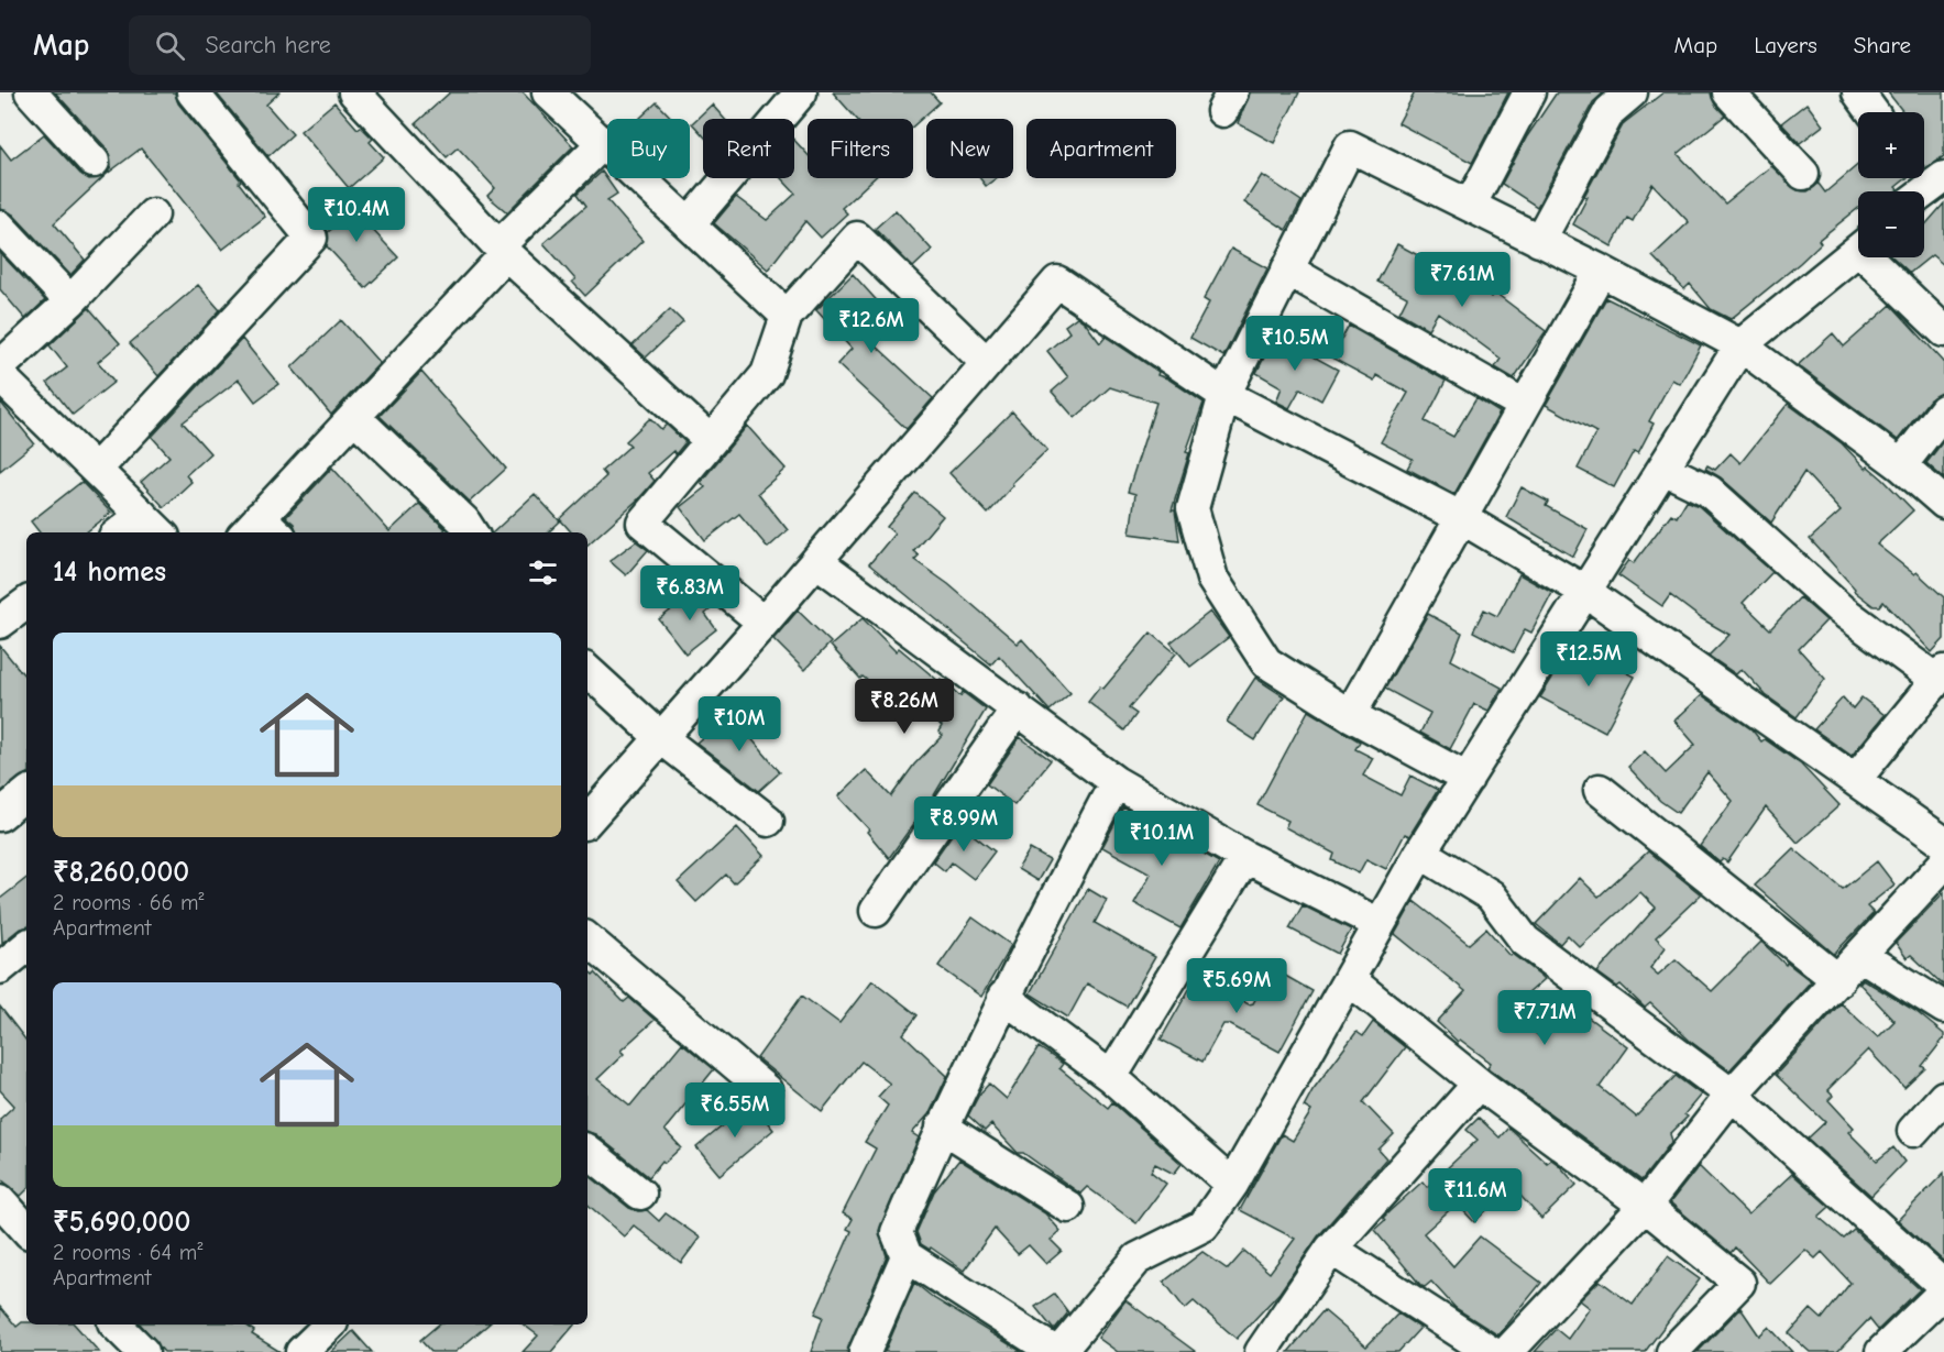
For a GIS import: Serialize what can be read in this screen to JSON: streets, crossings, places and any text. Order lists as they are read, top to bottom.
{
  "page": {
    "header": "Map",
    "search": "Search here",
    "nav": ["Map", "Layers", "Share"],
    "map_buttons": ["+", "−"],
    "chip": [
      "Buy",
      "Rent",
      "Filters",
      "New",
      "Apartment"
    ],
    "price": [
      "₹10.4M",
      "₹7.61M",
      "₹12.6M",
      "₹10.5M",
      "₹6.83M",
      "₹12.5M",
      "₹8.26M",
      "₹10M",
      "₹8.99M",
      "₹10.1M",
      "₹5.69M",
      "₹7.71M",
      "₹6.55M",
      "₹11.6M"
    ],
    "heading": "14 homes",
    "list": [
      {
        "name": "₹8,260,000",
        "note": "2 rooms · 66 m² · Apartment"
      },
      {
        "name": "₹5,690,000",
        "note": "2 rooms · 64 m² · Apartment"
      }
    ]
  }
}
